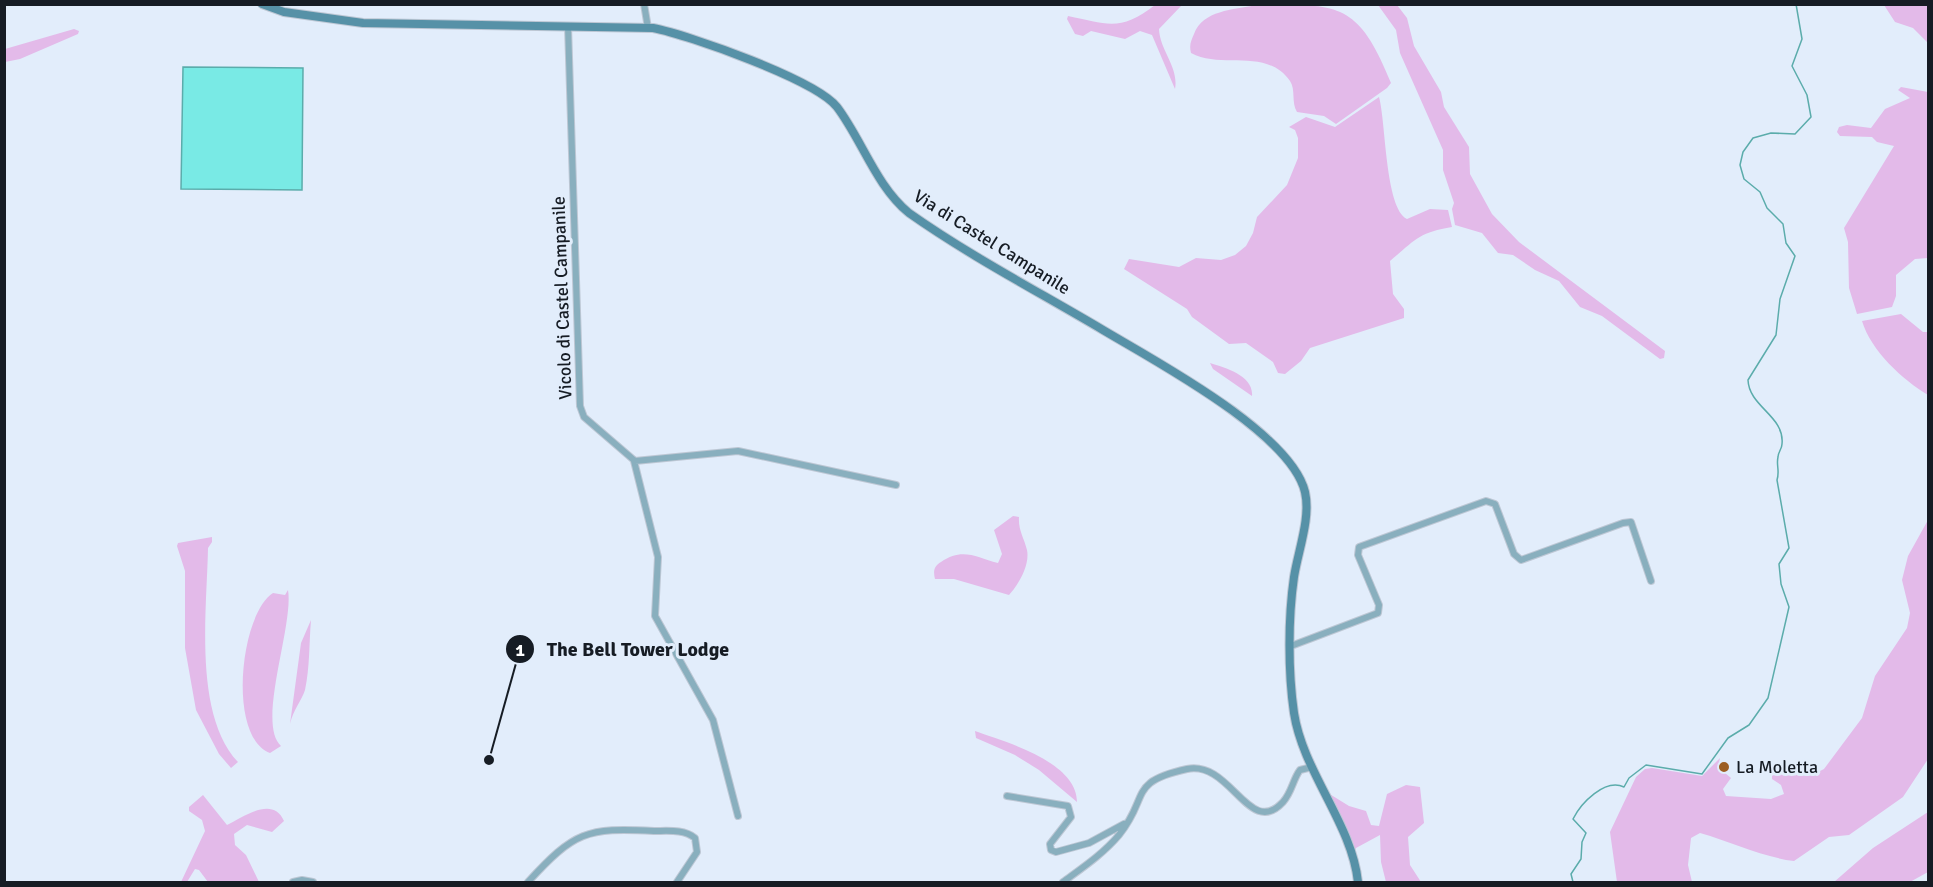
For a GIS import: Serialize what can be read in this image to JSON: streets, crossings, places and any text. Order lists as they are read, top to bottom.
{
  "streets": {
    "street": ["Via di Castel Campanile", "Vicolo di Castel Campanile"]
  },
  "crossings": [
    ["Via di Castel Campanile", "Vicolo di Castel Campanile"]
  ],
  "places": ["The Bell Tower Lodge", "La Moletta"]
}
